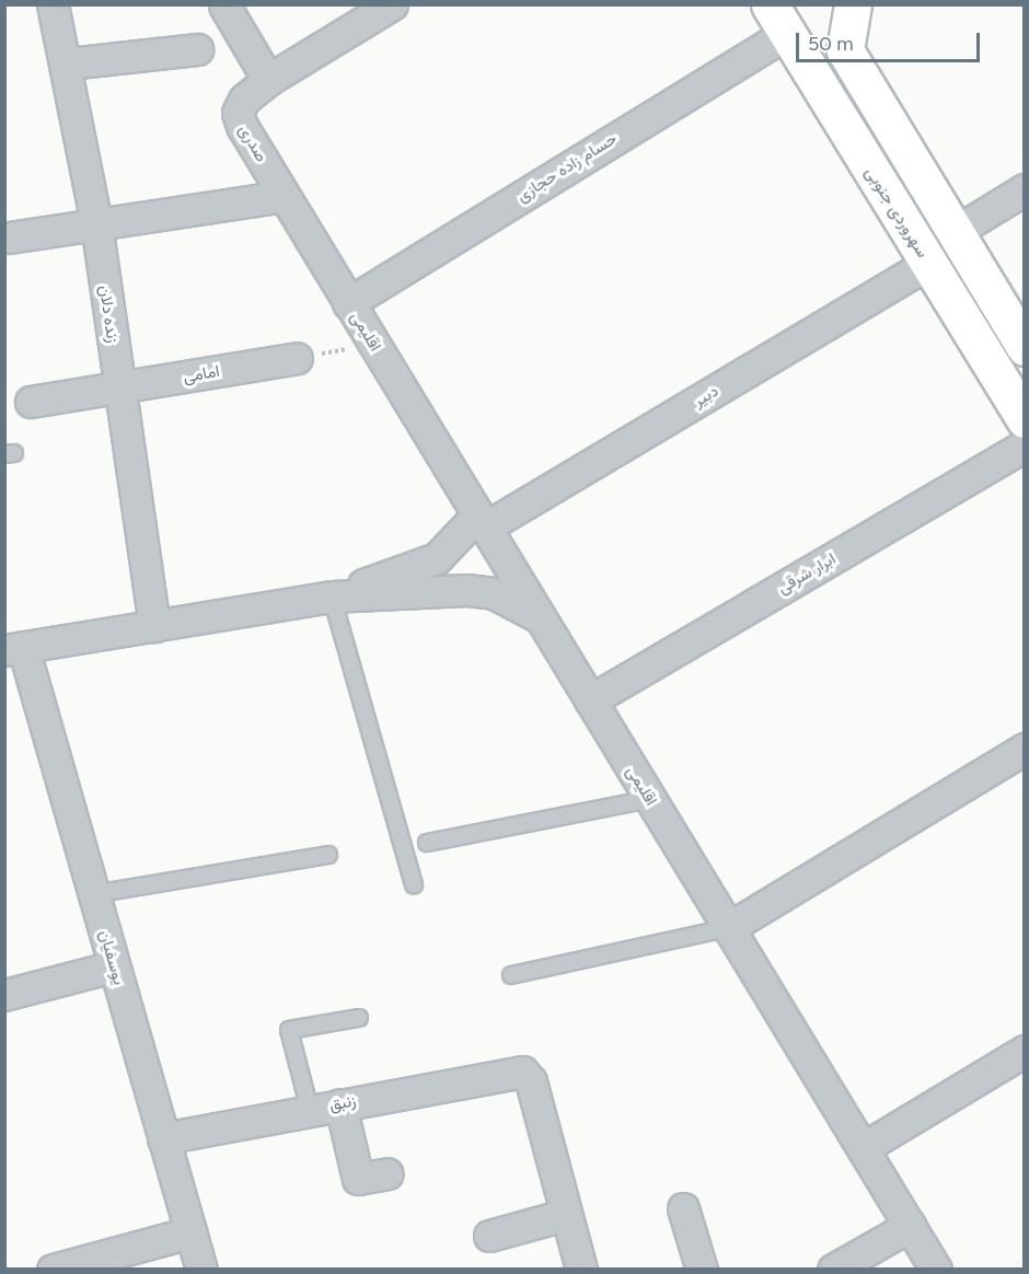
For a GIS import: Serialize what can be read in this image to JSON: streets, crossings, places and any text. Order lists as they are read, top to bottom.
{
  "streets": {
    "main road": ["سهروردی جنوبی"],
    "street": [
      "صدری",
      "حسام زاده حجازی",
      "زنده دلان",
      "اقلیمی",
      "امامی",
      "دبیر",
      "ابرار شرقی",
      "یوسفیان",
      "زنبق"
    ]
  },
  "crossings": [
    ["صدری", "حسام زاده حجازی"],
    ["صدری", "اقلیمی"],
    ["حسام زاده حجازی", "سهروردی جنوبی"],
    ["حسام زاده حجازی", "اقلیمی"],
    ["سهروردی جنوبی", "دبیر"],
    ["زنده دلان", "امامی"],
    ["اقلیمی", "دبیر"],
    ["اقلیمی", "ابرار شرقی"],
    ["یوسفیان", "زنبق"]
  ],
  "scale_bar": "50 m"
}
